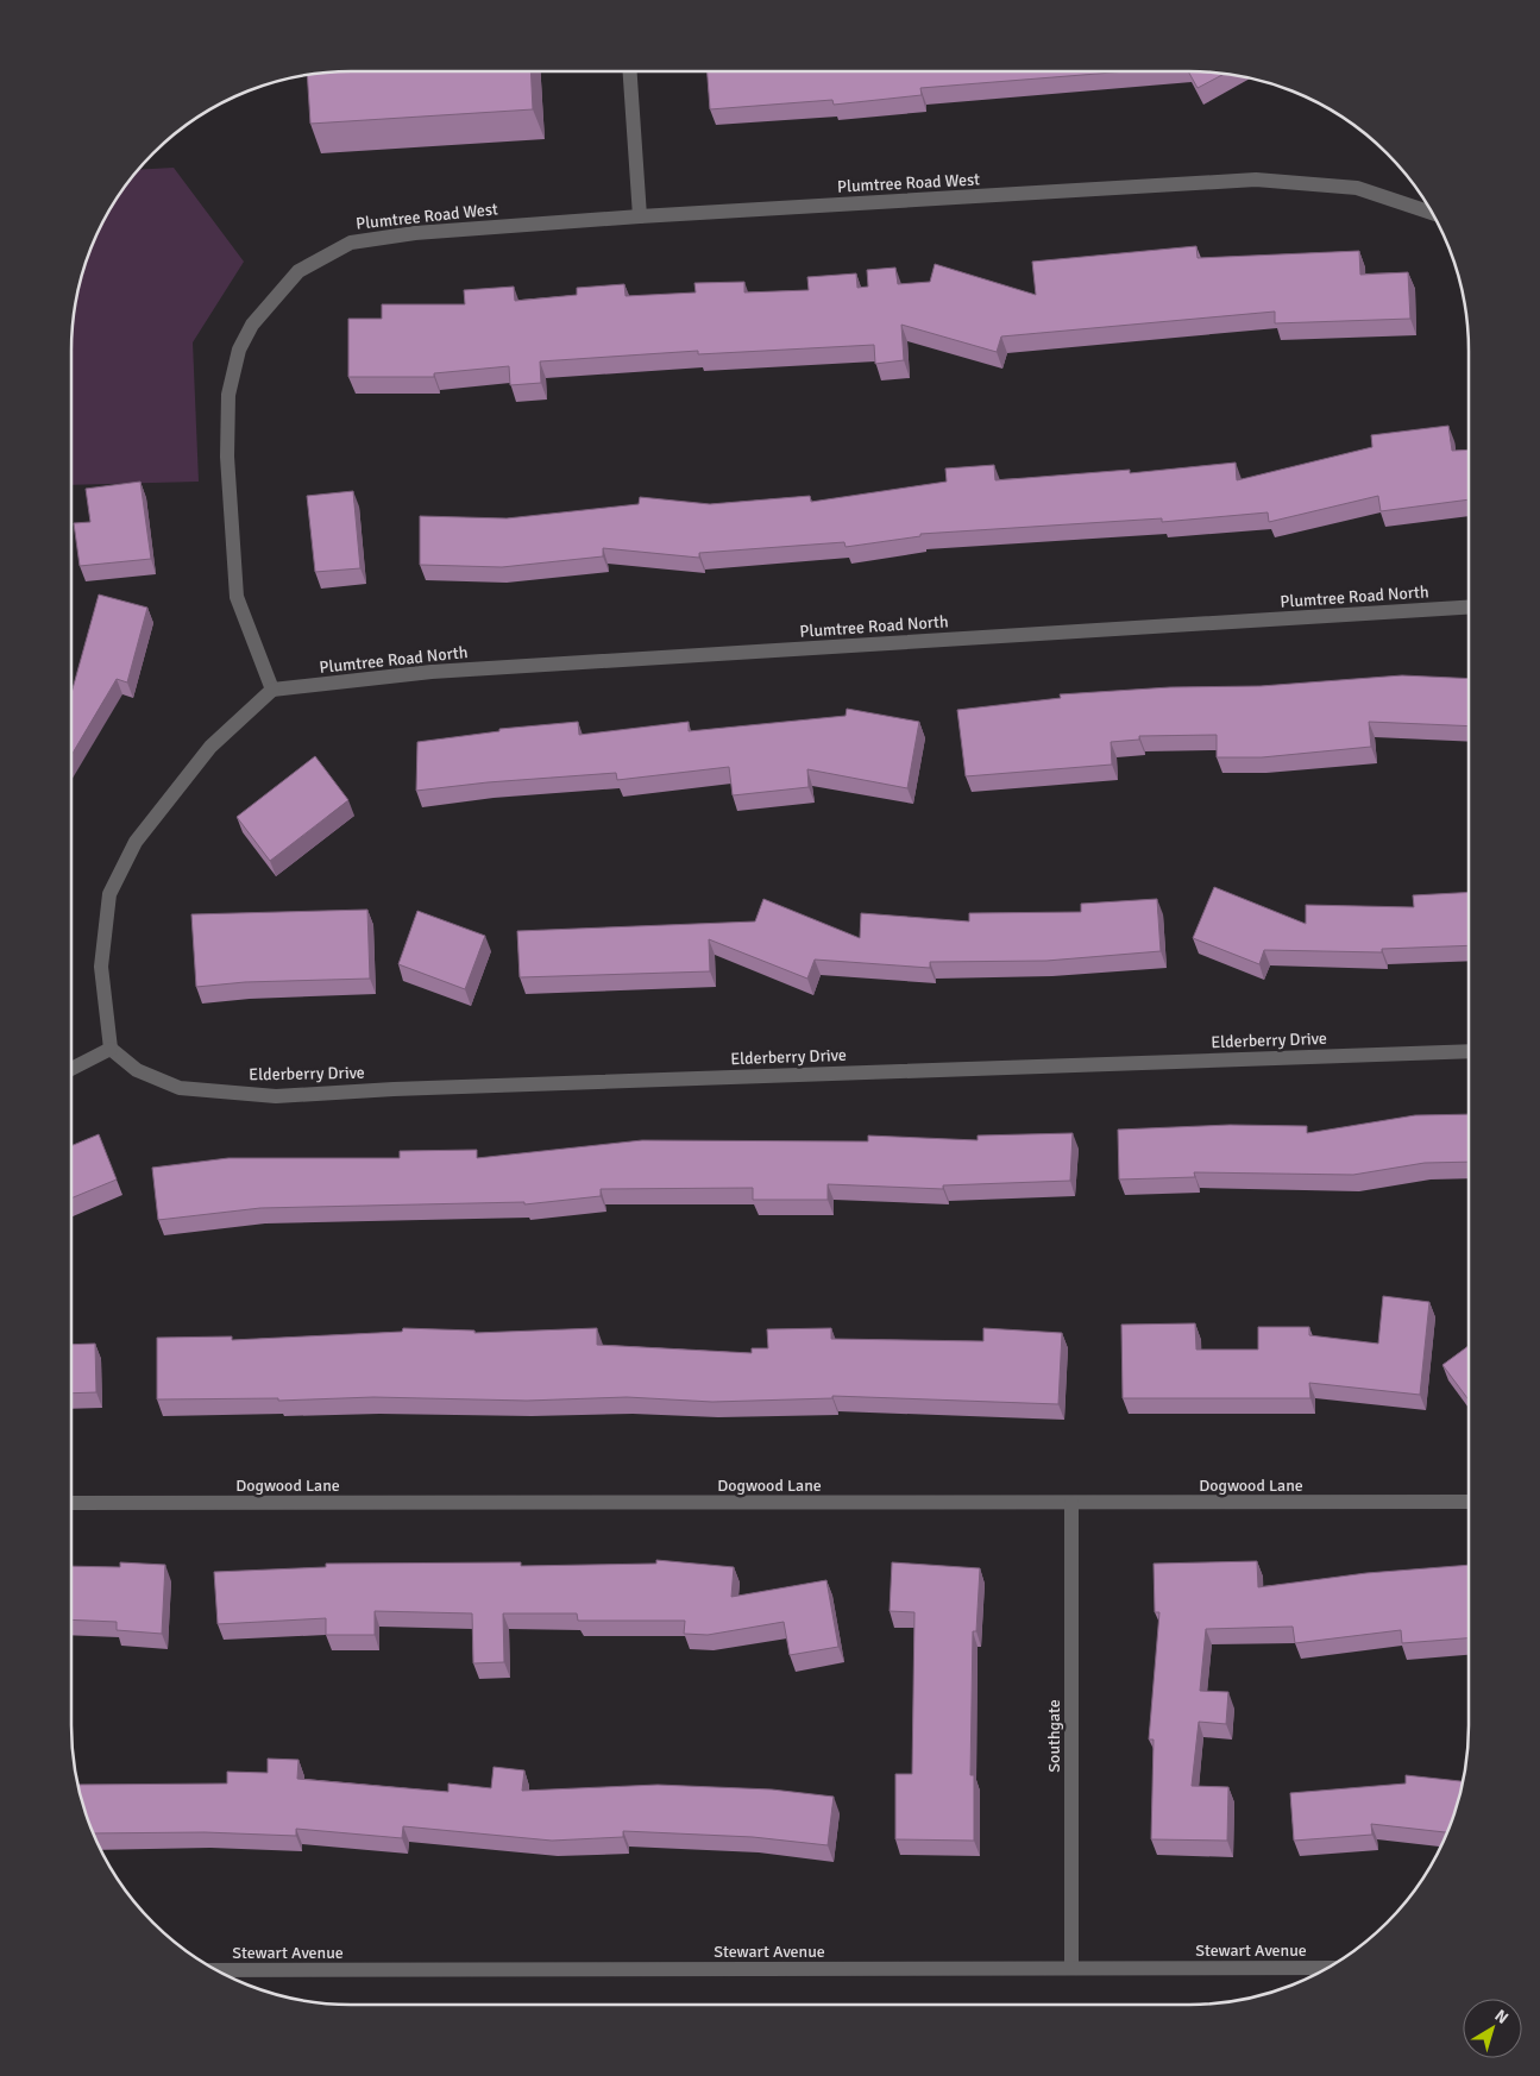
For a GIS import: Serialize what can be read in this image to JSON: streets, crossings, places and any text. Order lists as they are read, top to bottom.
{
  "streets": {
    "street": [
      "Plumtree Road West",
      "Plumtree Road North",
      "Elderberry Drive",
      "Dogwood Lane",
      "Southgate",
      "Stewart Avenue"
    ]
  },
  "crossings": [
    ["Plumtree Road West", "Plumtree Road North"],
    ["Dogwood Lane", "Southgate"],
    ["Southgate", "Stewart Avenue"]
  ],
  "north": "top right"
}
